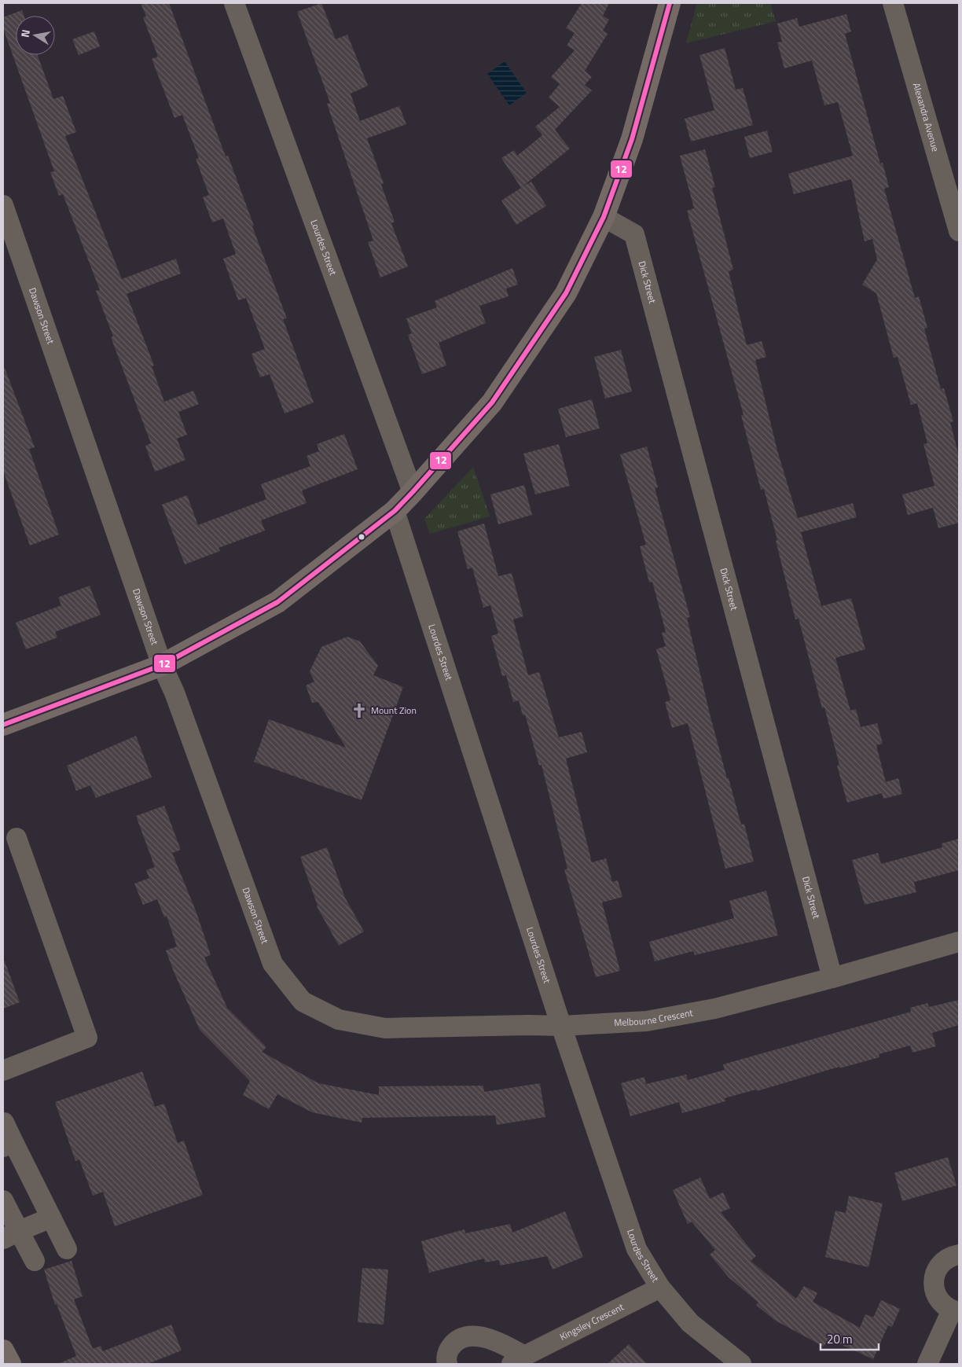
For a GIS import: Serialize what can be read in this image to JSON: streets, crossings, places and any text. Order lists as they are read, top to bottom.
{
  "streets": {
    "street": [
      "Alexandra Avenue",
      "Lourdes Street",
      "Dick Street",
      "Dawson Street",
      "Melbourne Crescent",
      "Kingsley Crescent"
    ]
  },
  "crossings": [
    ["Lourdes Street", "Melbourne Crescent"],
    ["Lourdes Street", "Kingsley Crescent"],
    ["Dick Street", "Melbourne Crescent"],
    ["Dawson Street", "Melbourne Crescent"]
  ],
  "places": {
    "church": ["Mount Zion"]
  },
  "lines": ["transit line 12"],
  "scale_bar": "20 m",
  "north": "left"
}
